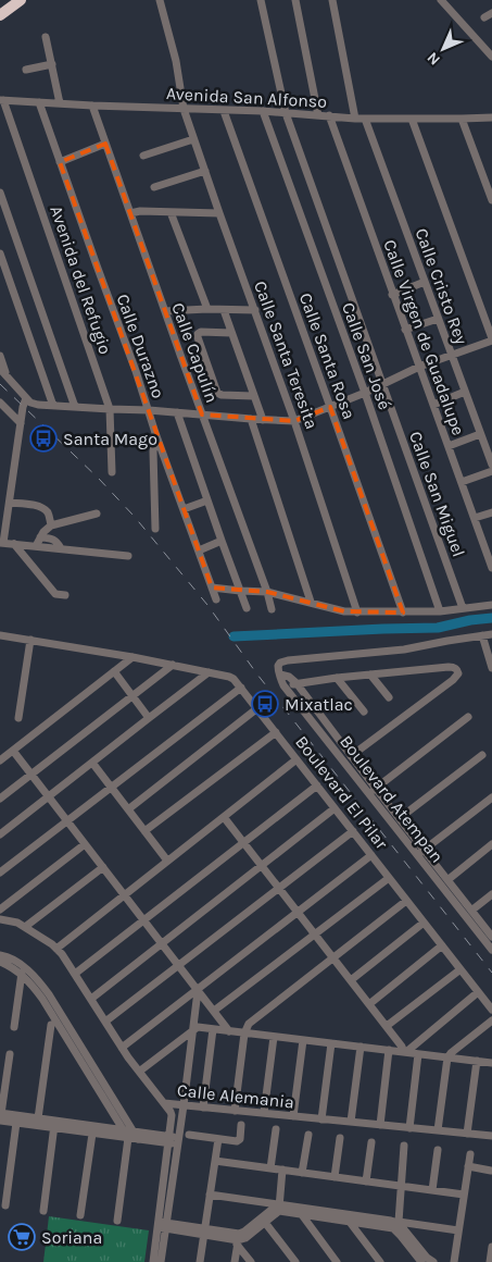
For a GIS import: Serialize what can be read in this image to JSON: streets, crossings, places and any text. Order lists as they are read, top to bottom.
{
  "streets": {
    "street": [
      "Avenida San Alfonso",
      "Avenida del Refugio",
      "Calle Cristo Rey",
      "Calle Virgen de Guadalupe",
      "Calle Durazno",
      "Calle Capulín",
      "Calle Santa Teresita",
      "Calle Santa Rosa",
      "Calle San José",
      "Calle San Miguel",
      "Boulevard El Pilar",
      "Boulevard Atempan",
      "Calle Alemania"
    ]
  },
  "crossings": [
    ["Avenida San Alfonso", "Avenida del Refugio"],
    ["Avenida San Alfonso", "Calle Cristo Rey"],
    ["Avenida San Alfonso", "Calle Virgen de Guadalupe"],
    ["Avenida San Alfonso", "Calle Durazno"],
    ["Avenida San Alfonso", "Calle Capulín"],
    ["Avenida San Alfonso", "Calle Santa Teresita"],
    ["Avenida San Alfonso", "Calle Santa Rosa"],
    ["Avenida San Alfonso", "Calle San José"],
    ["Avenida San Alfonso", "Calle San Miguel"]
  ],
  "places": {
    "bus stop": ["Santa Mago", "Mixatlac"],
    "supermarket": ["Soriana"]
  },
  "north": "bottom left"
}
